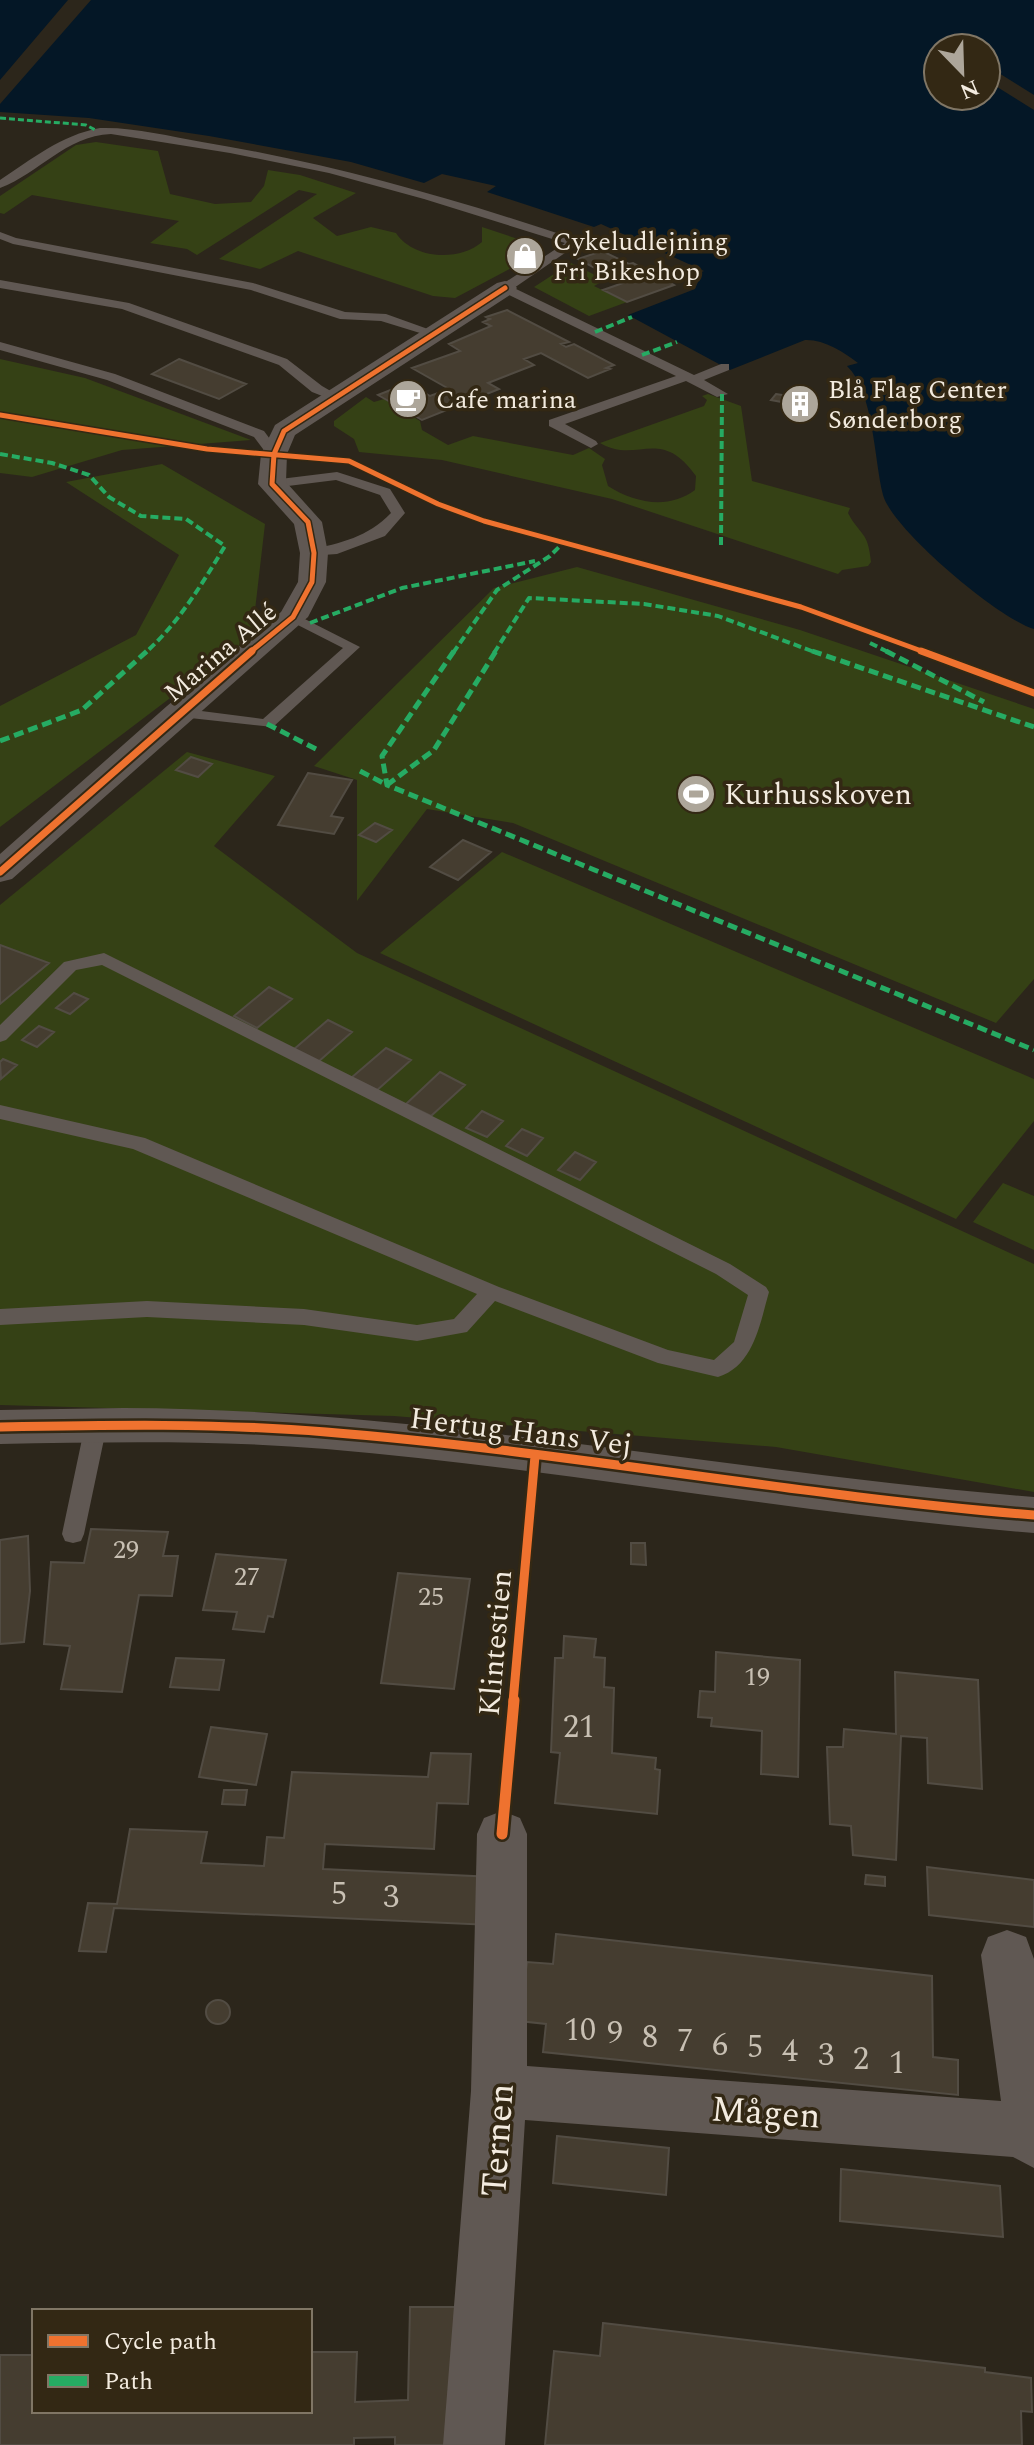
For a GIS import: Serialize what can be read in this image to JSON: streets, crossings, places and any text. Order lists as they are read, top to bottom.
{
  "streets": {
    "street": [
      "Marina Allé",
      "Hertug Hans Vej",
      "Mågen",
      "Ternen"
    ],
    "cycle path": ["Klintestien"]
  },
  "crossings": [
    ["Mågen", "Ternen"]
  ],
  "places": {
    "shop": ["Cykeludlejning Fri Bikeshop"],
    "cafe": ["Cafe marina"],
    "building": ["Blå Flag Center Sønderborg"],
    "sports": ["Kurhusskoven"]
  },
  "house_numbers": [
    "29",
    "27",
    "25",
    "19",
    "21",
    "5",
    "3",
    "10",
    "9",
    "8",
    "7",
    "6",
    "5",
    "4",
    "3",
    "2",
    "1"
  ],
  "legend": ["Cycle path", "Path"],
  "north": "bottom right"
}
